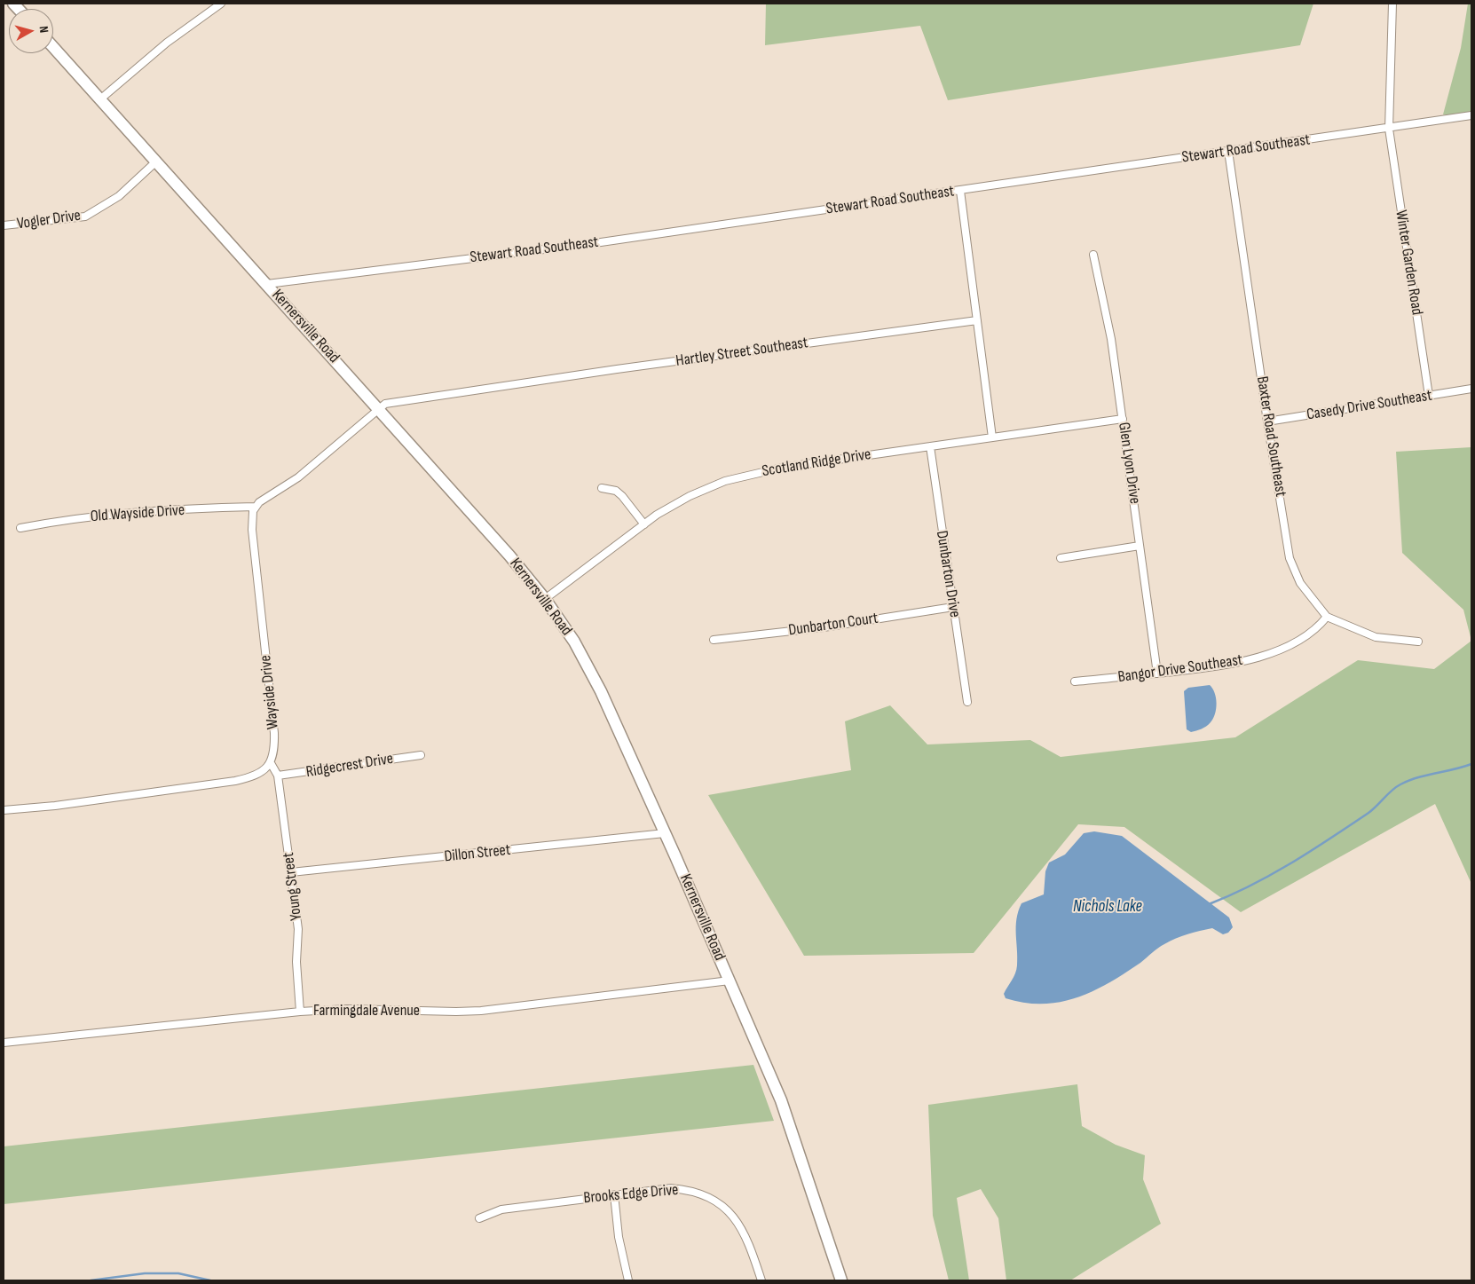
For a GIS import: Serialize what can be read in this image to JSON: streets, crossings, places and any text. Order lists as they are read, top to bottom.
{
  "streets": {
    "main road": ["Kernersville Road"],
    "street": [
      "Stewart Road Southeast",
      "Vogler Drive",
      "Winter Garden Road",
      "Hartley Street Southeast",
      "Casedy Drive Southeast",
      "Baxter Road Southeast",
      "Scotland Ridge Drive",
      "Glen Lyon Drive",
      "Old Wayside Drive",
      "Dunbarton Drive",
      "Dunbarton Court",
      "Bangor Drive Southeast",
      "Wayside Drive",
      "Ridgecrest Drive",
      "Dillon Street",
      "Young Street",
      "Farmingdale Avenue",
      "Brooks Edge Drive"
    ]
  },
  "crossings": [
    ["Stewart Road Southeast", "Winter Garden Road"],
    ["Stewart Road Southeast", "Kernersville Road"],
    ["Stewart Road Southeast", "Baxter Road Southeast"],
    ["Vogler Drive", "Kernersville Road"],
    ["Winter Garden Road", "Casedy Drive Southeast"],
    ["Kernersville Road", "Hartley Street Southeast"],
    ["Kernersville Road", "Scotland Ridge Drive"],
    ["Kernersville Road", "Dillon Street"],
    ["Kernersville Road", "Farmingdale Avenue"],
    ["Casedy Drive Southeast", "Baxter Road Southeast"],
    ["Baxter Road Southeast", "Bangor Drive Southeast"],
    ["Scotland Ridge Drive", "Glen Lyon Drive"],
    ["Scotland Ridge Drive", "Dunbarton Drive"],
    ["Glen Lyon Drive", "Bangor Drive Southeast"],
    ["Old Wayside Drive", "Wayside Drive"],
    ["Dunbarton Drive", "Dunbarton Court"],
    ["Wayside Drive", "Young Street"],
    ["Ridgecrest Drive", "Young Street"],
    ["Dillon Street", "Young Street"],
    ["Young Street", "Farmingdale Avenue"]
  ],
  "water": ["Nichols Lake"],
  "north": "right"
}
